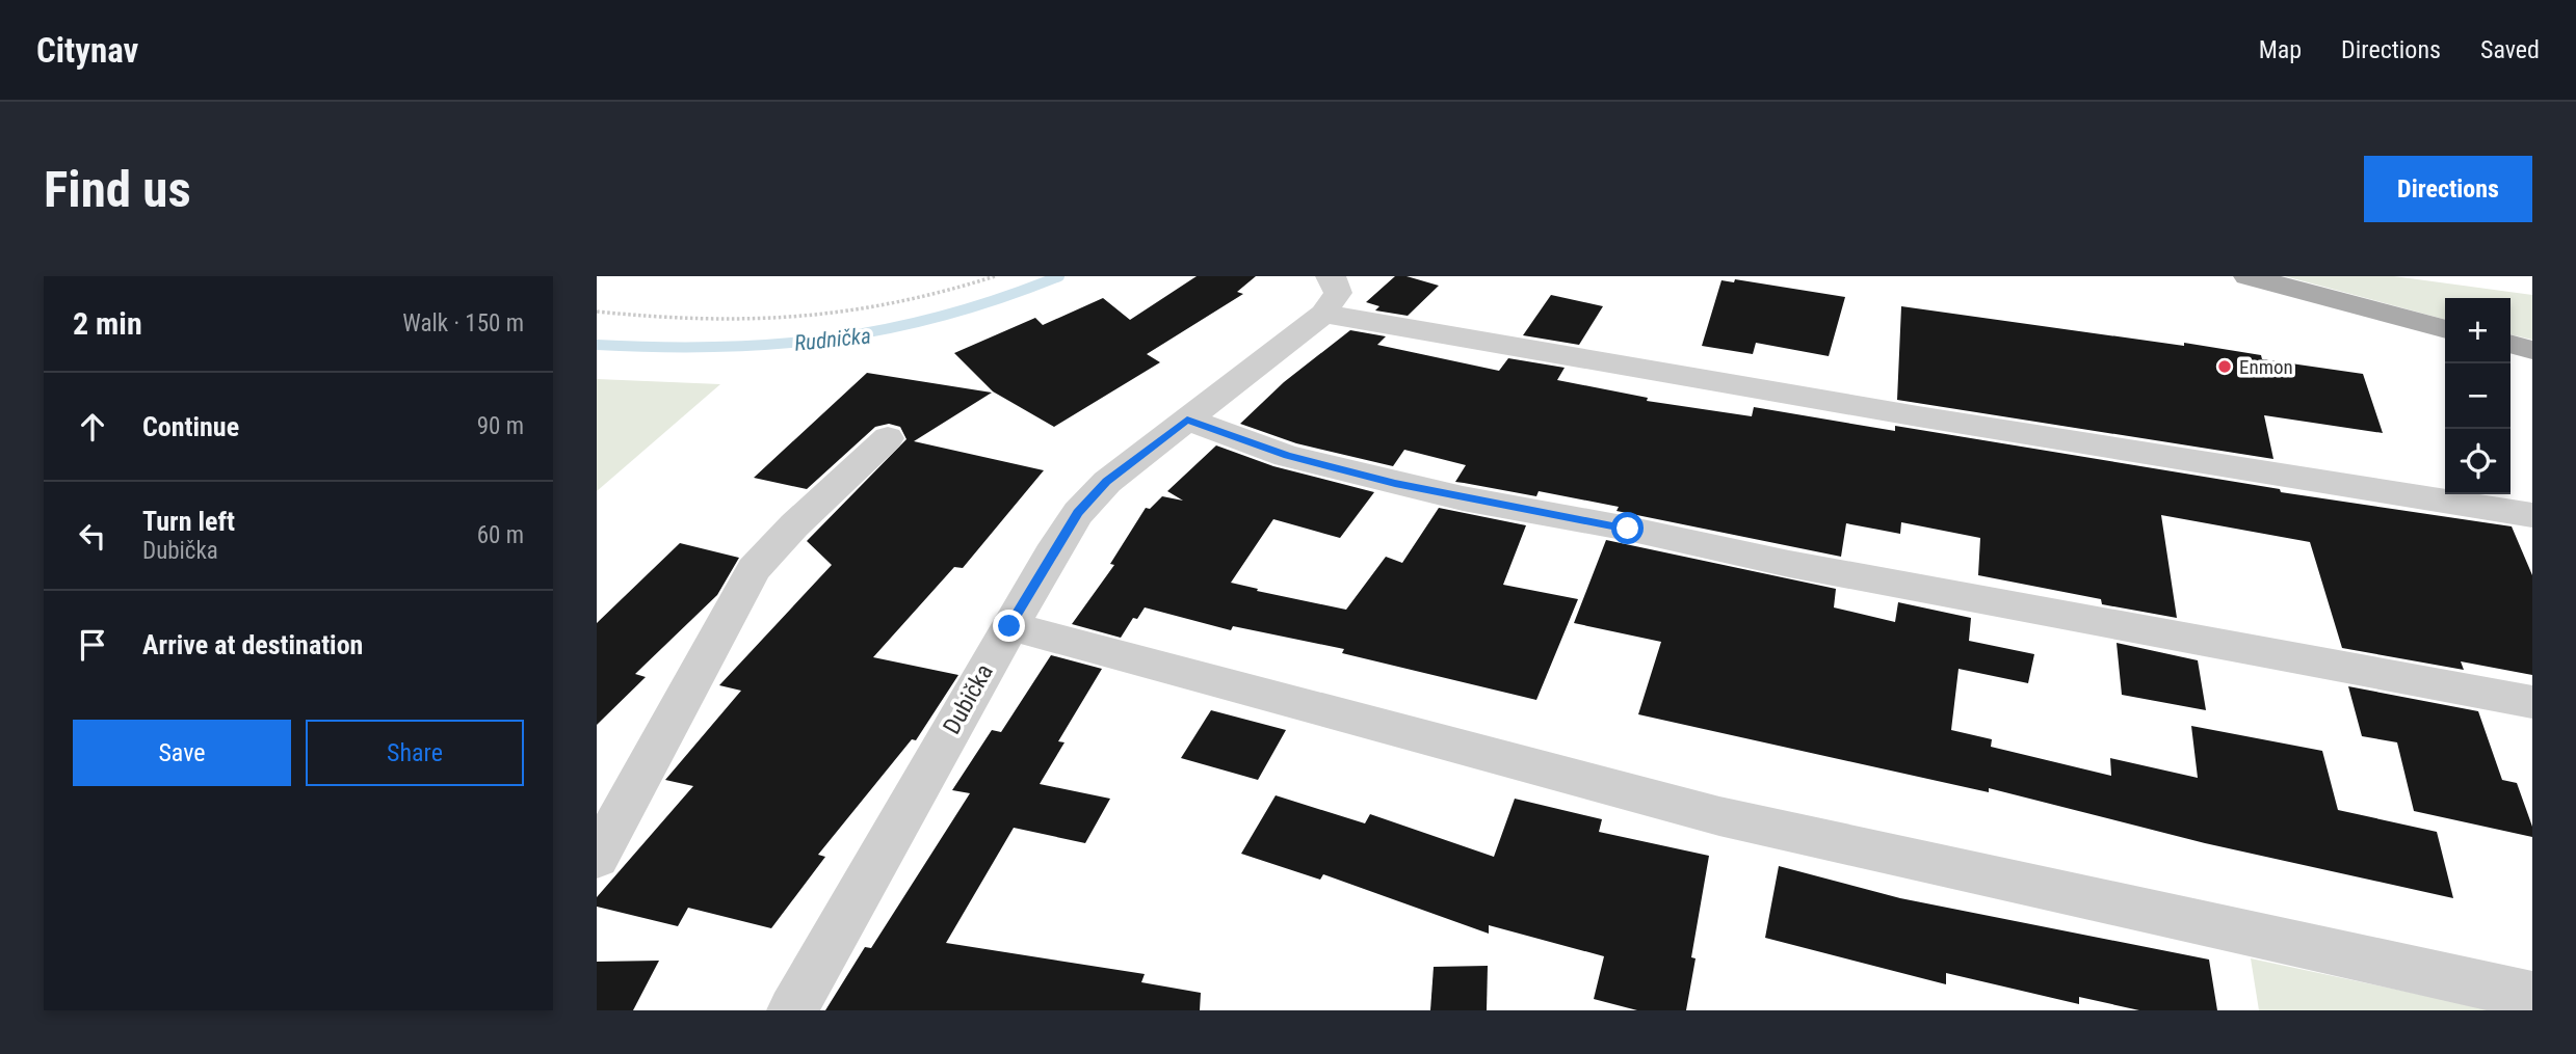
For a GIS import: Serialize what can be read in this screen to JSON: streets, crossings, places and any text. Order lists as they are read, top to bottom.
{
  "streets": {
    "street": ["Dubička"]
  },
  "water": ["Rudnička"],
  "places": ["Enmon"],
  "page": {
    "header": "Citynav",
    "nav": ["Map", "Directions", "Saved"],
    "buttons": [
      "Directions",
      ["Save", "Share"]
    ],
    "title": "Find us",
    "heading": ["2 min", "Walk · 150 m"],
    "map_buttons": ["+", "−"],
    "list": [
      ["Continue", "90 m"],
      ["Turn left", "Dubička", "60 m"],
      "Arrive at destination"
    ]
  }
}
